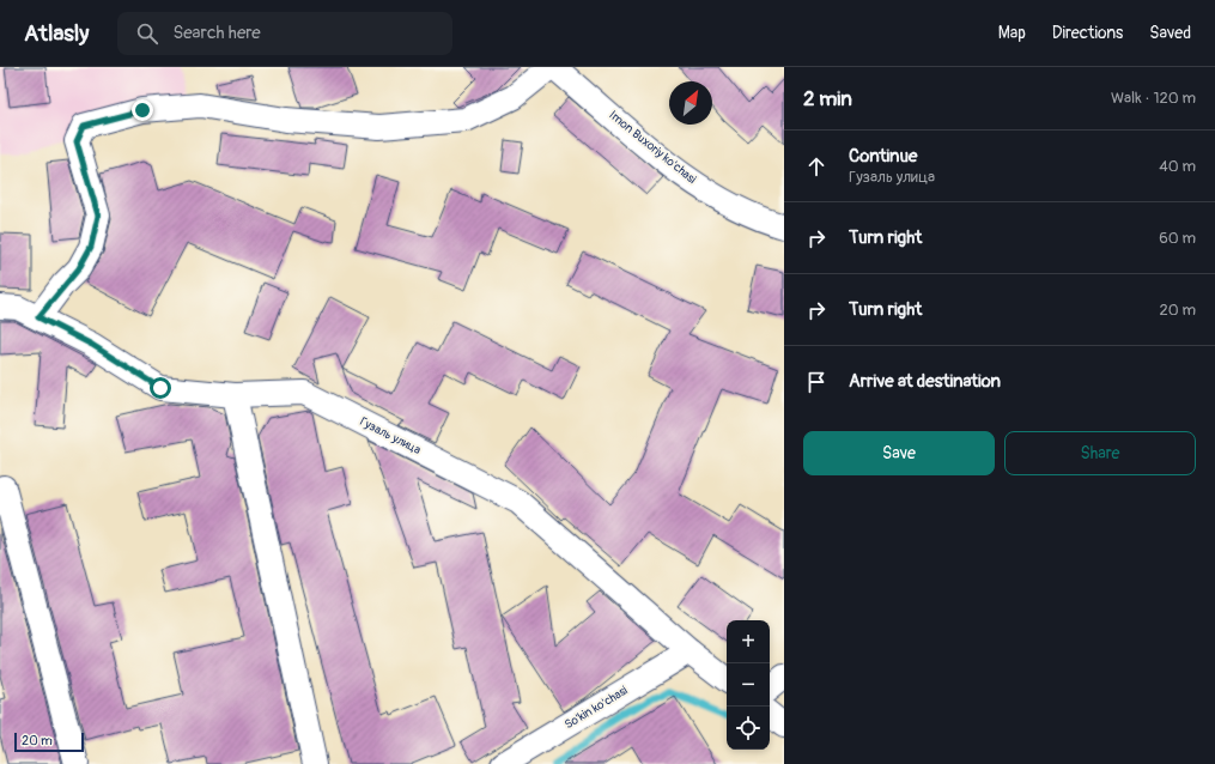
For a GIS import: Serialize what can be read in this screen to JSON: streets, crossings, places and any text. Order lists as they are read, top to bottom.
{
  "streets": {
    "street": ["Imon Buxoriy ko'chasi", "Гузаль улица", "So'kin ko'chasi"]
  },
  "crossings": [
    ["Гузаль улица", "So'kin ko'chasi"]
  ],
  "scale_bar": "20 m",
  "north": "top right",
  "page": {
    "header": "Atlasly",
    "search": "Search here",
    "nav": ["Map", "Directions", "Saved"],
    "heading": ["2 min", "Walk · 120 m"],
    "list": [
      ["Continue", "Гузаль улица", "40 m"],
      ["Turn right", "60 m"],
      ["Turn right", "20 m"],
      "Arrive at destination"
    ],
    "buttons": ["Save", "Share"],
    "map_buttons": ["+", "−"],
    "scale": "20 m"
  }
}
